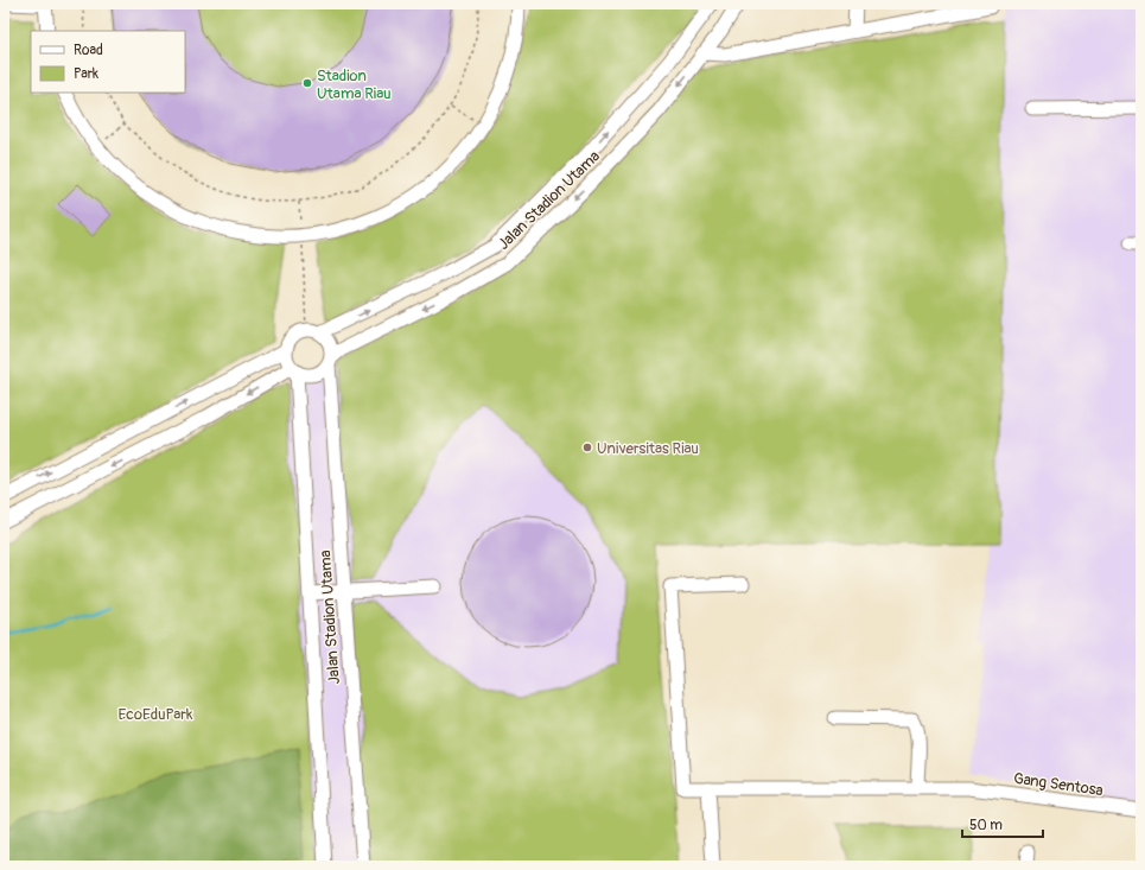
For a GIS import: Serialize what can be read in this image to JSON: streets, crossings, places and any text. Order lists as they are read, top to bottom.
{
  "streets": {
    "street": ["Jalan Stadion Utama", "Gang Sentosa"]
  },
  "parks": ["EcoEduPark"],
  "places": ["Stadion Utama Riau", "Universitas Riau"],
  "legend": ["Road", "Park"],
  "scale_bar": "50 m"
}
